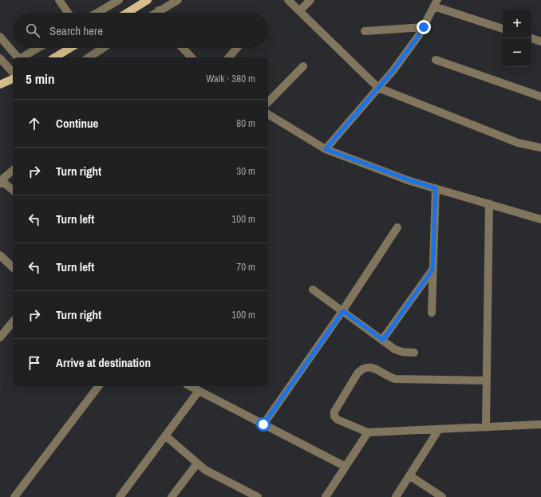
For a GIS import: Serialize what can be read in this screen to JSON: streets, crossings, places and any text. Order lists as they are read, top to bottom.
{
  "page": {
    "map_buttons": ["+", "−"],
    "search": "Search here",
    "heading": ["5 min", "Walk · 380 m"],
    "list": [
      ["Continue", "80 m"],
      ["Turn right", "30 m"],
      ["Turn left", "100 m"],
      ["Turn left", "70 m"],
      ["Turn right", "100 m"],
      "Arrive at destination"
    ]
  }
}
